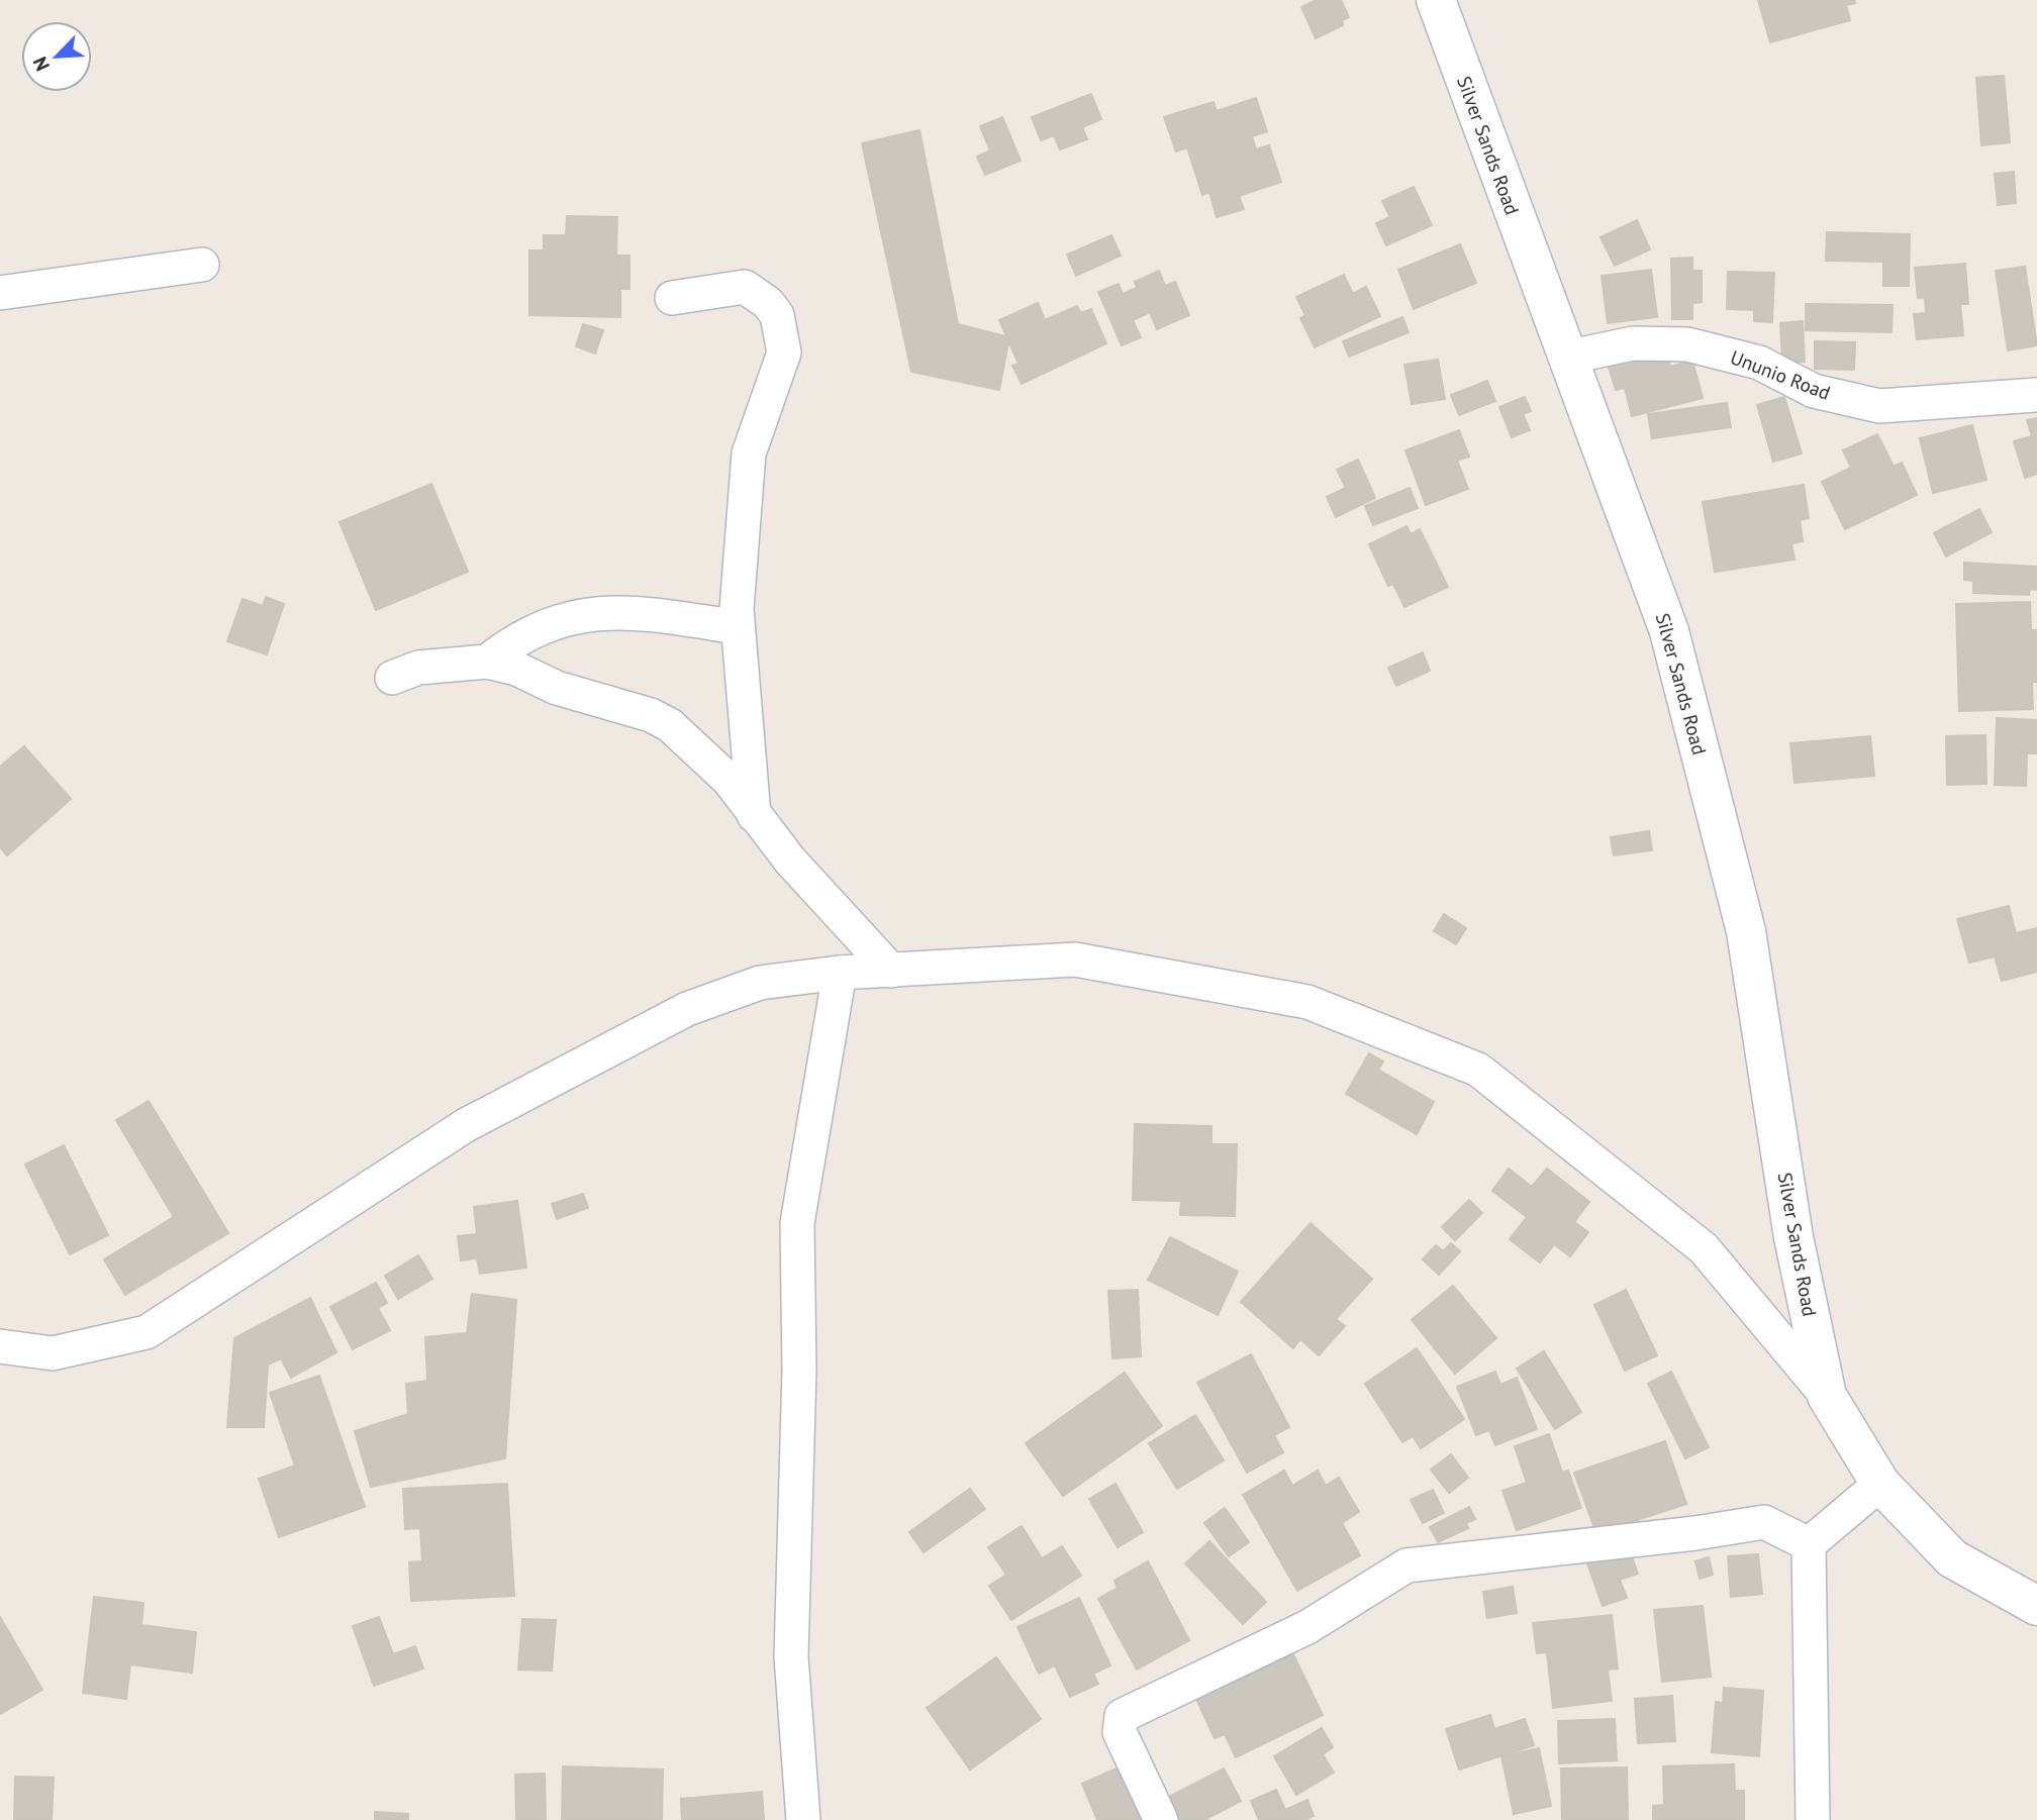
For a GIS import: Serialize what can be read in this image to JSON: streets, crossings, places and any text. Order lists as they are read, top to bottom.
{
  "streets": {
    "street": ["Silver Sands Road", "Ununio Road"]
  },
  "crossings": [
    ["Silver Sands Road", "Ununio Road"]
  ],
  "north": "bottom left"
}
